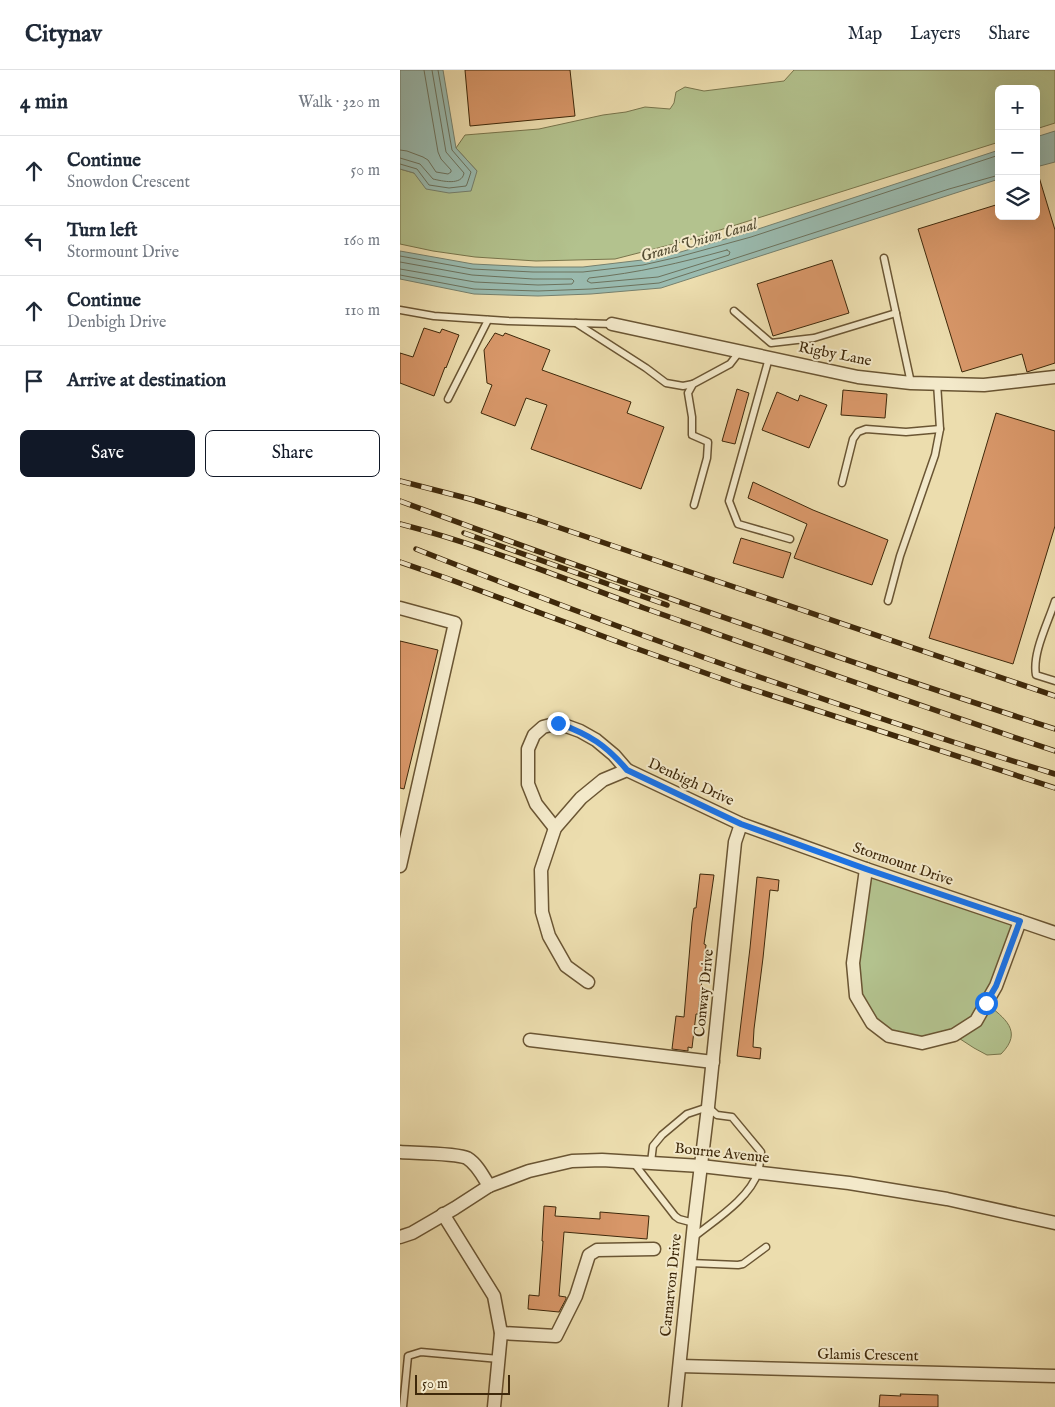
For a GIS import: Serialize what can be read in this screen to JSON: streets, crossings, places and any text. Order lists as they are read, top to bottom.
{
  "streets": {
    "street": [
      "Rigby Lane",
      "Denbigh Drive",
      "Stormount Drive",
      "Conway Drive",
      "Bourne Avenue",
      "Carnarvon Drive",
      "Glamis Crescent"
    ]
  },
  "crossings": [
    ["Denbigh Drive", "Stormount Drive"],
    ["Denbigh Drive", "Conway Drive"],
    ["Stormount Drive", "Conway Drive"],
    ["Conway Drive", "Bourne Avenue"],
    ["Conway Drive", "Carnarvon Drive"],
    ["Bourne Avenue", "Carnarvon Drive"],
    ["Carnarvon Drive", "Glamis Crescent"]
  ],
  "water": ["Grand Union Canal"],
  "scale_bar": "50 m",
  "page": {
    "header": "Citynav",
    "nav": ["Map", "Layers", "Share"],
    "heading": ["4 min", "Walk · 320 m"],
    "map_buttons": ["+", "−"],
    "list": [
      ["Continue", "Snowdon Crescent", "50 m"],
      ["Turn left", "Stormount Drive", "160 m"],
      ["Continue", "Denbigh Drive", "110 m"],
      "Arrive at destination"
    ],
    "buttons": ["Save", "Share"],
    "scale": "50 m"
  }
}
